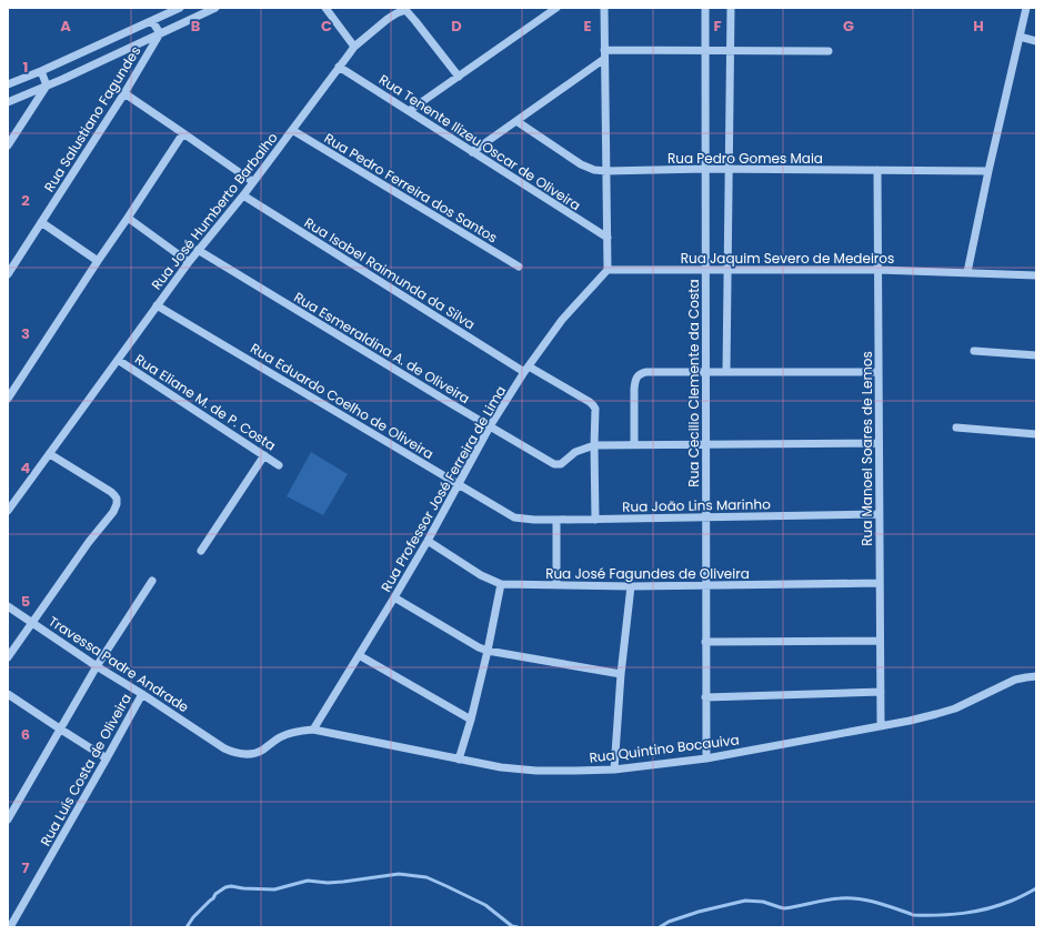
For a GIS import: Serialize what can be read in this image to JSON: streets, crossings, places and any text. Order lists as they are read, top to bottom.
{
  "streets": {
    "street": [
      "Rua Salustiano Fagundes",
      "Rua Tenente Ilizeu Oscar de Oliveira",
      "Rua Pedro Gomes Maia",
      "Rua Pedro Ferreira dos Santos",
      "Rua José Humberto Barbalho",
      "Rua Jaquim Severo de Medeiros",
      "Rua Isabel Raimunda da Silva",
      "Rua Esmeraldina A. de Oliveira",
      "Rua Cecilio Clemente da Costa",
      "Rua Eduardo Coelho de Oliveira",
      "Rua Eliane M. de P. Costa",
      "Rua Manoel Soares de Lemos",
      "Rua Professor José Ferreira de Lima",
      "Rua João Lins Marinho",
      "Rua José Fagundes de Oliveira",
      "Travessa Padre Andrade",
      "Rua Quintino Bocauiva",
      "Rua Luís Costa de Oliveira"
    ]
  },
  "crossings": [
    ["Rua Tenente Ilizeu Oscar de Oliveira", "Rua José Humberto Barbalho"],
    ["Rua Pedro Gomes Maia", "Rua Cecilio Clemente da Costa"],
    ["Rua Pedro Gomes Maia", "Rua Manoel Soares de Lemos"],
    ["Rua Pedro Ferreira dos Santos", "Rua José Humberto Barbalho"],
    ["Rua José Humberto Barbalho", "Rua Isabel Raimunda da Silva"],
    ["Rua José Humberto Barbalho", "Rua Esmeraldina A. de Oliveira"],
    ["Rua José Humberto Barbalho", "Rua Eduardo Coelho de Oliveira"],
    ["Rua José Humberto Barbalho", "Rua Eliane M. de P. Costa"],
    ["Rua Jaquim Severo de Medeiros", "Rua Cecilio Clemente da Costa"],
    ["Rua Jaquim Severo de Medeiros", "Rua Manoel Soares de Lemos"],
    ["Rua Jaquim Severo de Medeiros", "Rua Professor José Ferreira de Lima"],
    ["Rua Isabel Raimunda da Silva", "Rua Esmeraldina A. de Oliveira"],
    ["Rua Isabel Raimunda da Silva", "Rua Professor José Ferreira de Lima"],
    ["Rua Isabel Raimunda da Silva", "Rua João Lins Marinho"],
    ["Rua Esmeraldina A. de Oliveira", "Rua Professor José Ferreira de Lima"],
    ["Rua Cecilio Clemente da Costa", "Rua João Lins Marinho"],
    ["Rua Cecilio Clemente da Costa", "Rua José Fagundes de Oliveira"],
    ["Rua Cecilio Clemente da Costa", "Rua Quintino Bocauiva"],
    ["Rua Eduardo Coelho de Oliveira", "Rua Professor José Ferreira de Lima"],
    ["Rua Eduardo Coelho de Oliveira", "Rua João Lins Marinho"],
    ["Rua Manoel Soares de Lemos", "Rua João Lins Marinho"],
    ["Rua Manoel Soares de Lemos", "Rua José Fagundes de Oliveira"],
    ["Rua Manoel Soares de Lemos", "Rua Quintino Bocauiva"],
    ["Rua Professor José Ferreira de Lima", "Rua José Fagundes de Oliveira"],
    ["Rua Professor José Ferreira de Lima", "Rua Quintino Bocauiva"],
    ["Travessa Padre Andrade", "Rua Quintino Bocauiva"],
    ["Travessa Padre Andrade", "Rua Luís Costa de Oliveira"]
  ],
  "grid": {
    "columns": [
      "A",
      "B",
      "C",
      "D",
      "E",
      "F",
      "G",
      "H"
    ],
    "rows": [
      "1",
      "2",
      "3",
      "4",
      "5",
      "6",
      "7"
    ]
  }
}
